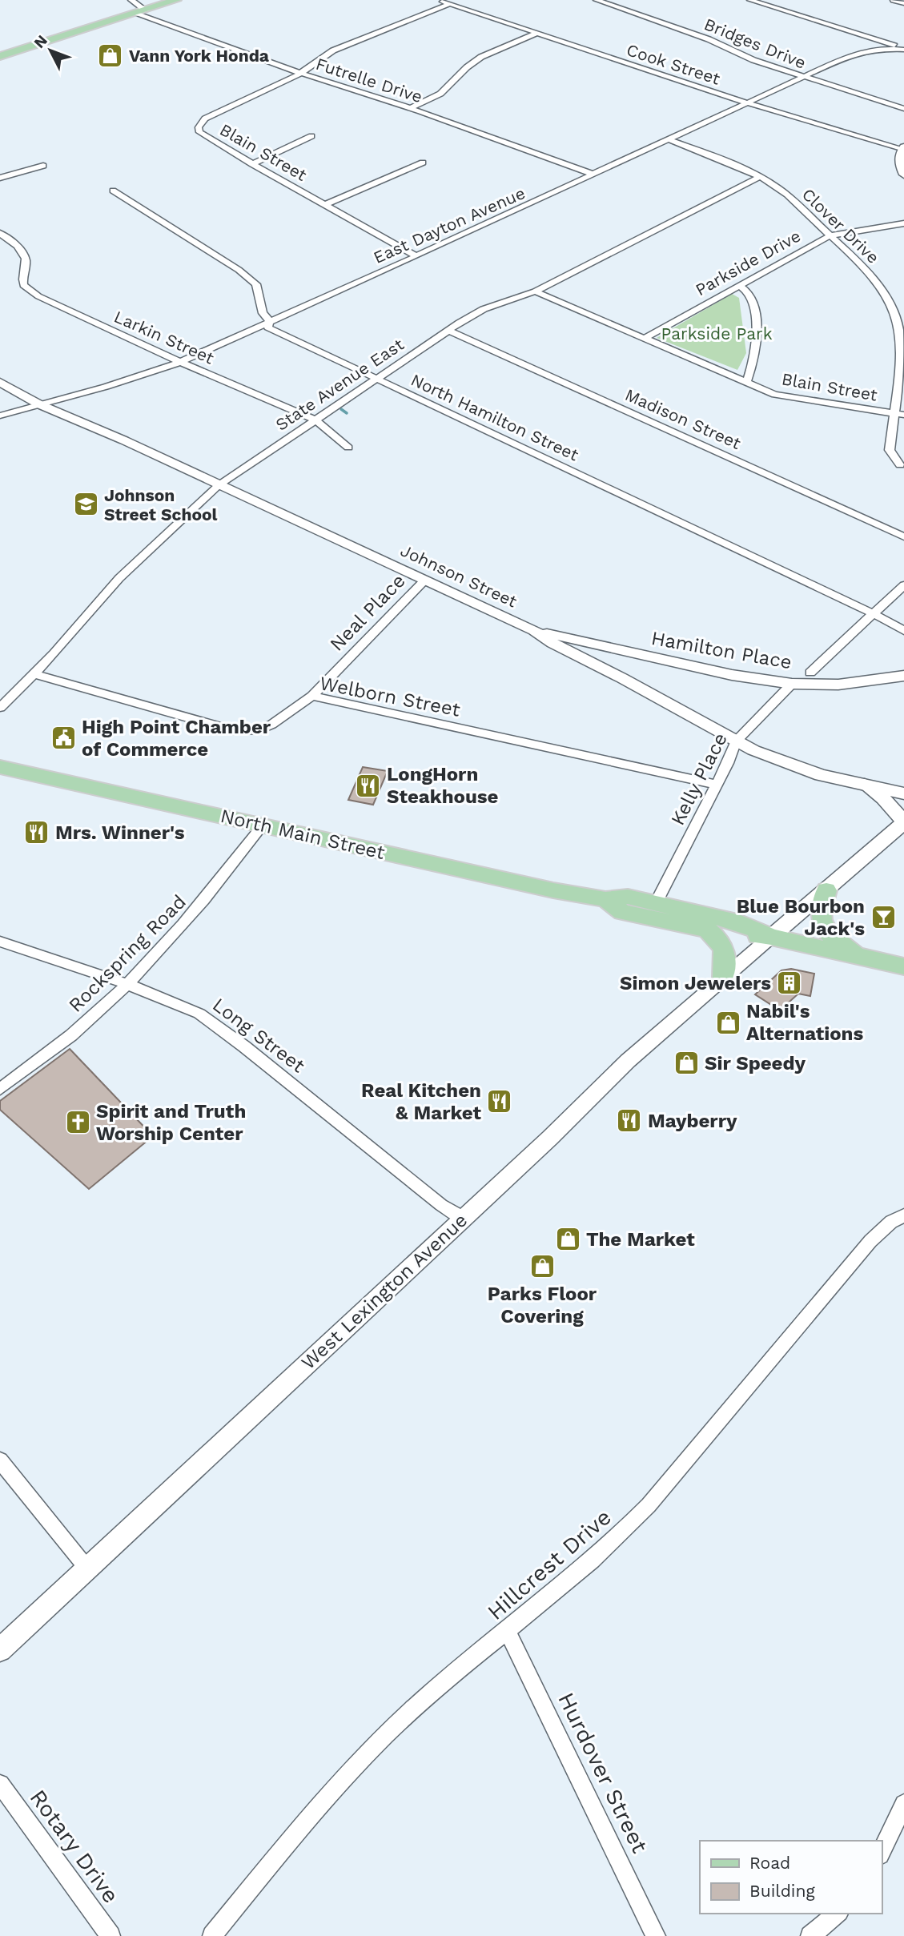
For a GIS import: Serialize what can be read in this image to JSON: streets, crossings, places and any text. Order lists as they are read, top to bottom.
{
  "streets": {
    "main road": ["North Main Street"],
    "street": [
      "Bridges Drive",
      "Cook Street",
      "Futrelle Drive",
      "Blain Street",
      "East Dayton Avenue",
      "Clover Drive",
      "Parkside Drive",
      "Larkin Street",
      "State Avenue East",
      "North Hamilton Street",
      "Madison Street",
      "Johnson Street",
      "Neal Place",
      "Hamilton Place",
      "Welborn Street",
      "Kelly Place",
      "Rockspring Road",
      "Long Street",
      "West Lexington Avenue",
      "Hillcrest Drive",
      "Hurdover Street",
      "Rotary Drive"
    ]
  },
  "crossings": [
    ["Bridges Drive", "East Dayton Avenue"],
    ["Cook Street", "Blain Street"],
    ["Cook Street", "East Dayton Avenue"],
    ["Futrelle Drive", "Blain Street"],
    ["Futrelle Drive", "East Dayton Avenue"],
    ["Blain Street", "East Dayton Avenue"],
    ["Blain Street", "Clover Drive"],
    ["Blain Street", "Parkside Drive"],
    ["Blain Street", "State Avenue East"],
    ["East Dayton Avenue", "Clover Drive"],
    ["East Dayton Avenue", "Larkin Street"],
    ["East Dayton Avenue", "North Hamilton Street"],
    ["East Dayton Avenue", "Johnson Street"],
    ["Clover Drive", "Parkside Drive"],
    ["Clover Drive", "State Avenue East"],
    ["Larkin Street", "State Avenue East"],
    ["State Avenue East", "North Hamilton Street"],
    ["State Avenue East", "Madison Street"],
    ["State Avenue East", "Johnson Street"],
    ["State Avenue East", "Welborn Street"],
    ["Johnson Street", "Neal Place"],
    ["Johnson Street", "Hamilton Place"],
    ["Johnson Street", "Kelly Place"],
    ["Neal Place", "Welborn Street"],
    ["Hamilton Place", "Kelly Place"],
    ["Welborn Street", "Kelly Place"],
    ["Kelly Place", "North Main Street"],
    ["North Main Street", "Rockspring Road"],
    ["North Main Street", "West Lexington Avenue"],
    ["Rockspring Road", "Long Street"],
    ["Long Street", "West Lexington Avenue"],
    ["Hillcrest Drive", "Hurdover Street"]
  ],
  "parks": ["Parkside Park"],
  "places": {
    "shop": [
      "Vann York Honda",
      "Nabil's Alternations",
      "Sir Speedy",
      "The Market",
      "Parks Floor Covering"
    ],
    "school or university": ["Johnson Street School"],
    "public building": ["High Point Chamber of Commerce"],
    "restaurant": [
      "LongHorn Steakhouse",
      "Mrs. Winner's",
      "Real Kitchen & Market",
      "Mayberry"
    ],
    "bar": ["Blue Bourbon Jack's"],
    "building": ["Simon Jewelers"],
    "church": ["Spirit and Truth Worship Center"]
  },
  "legend": ["Road", "Building"],
  "north": "top left"
}
